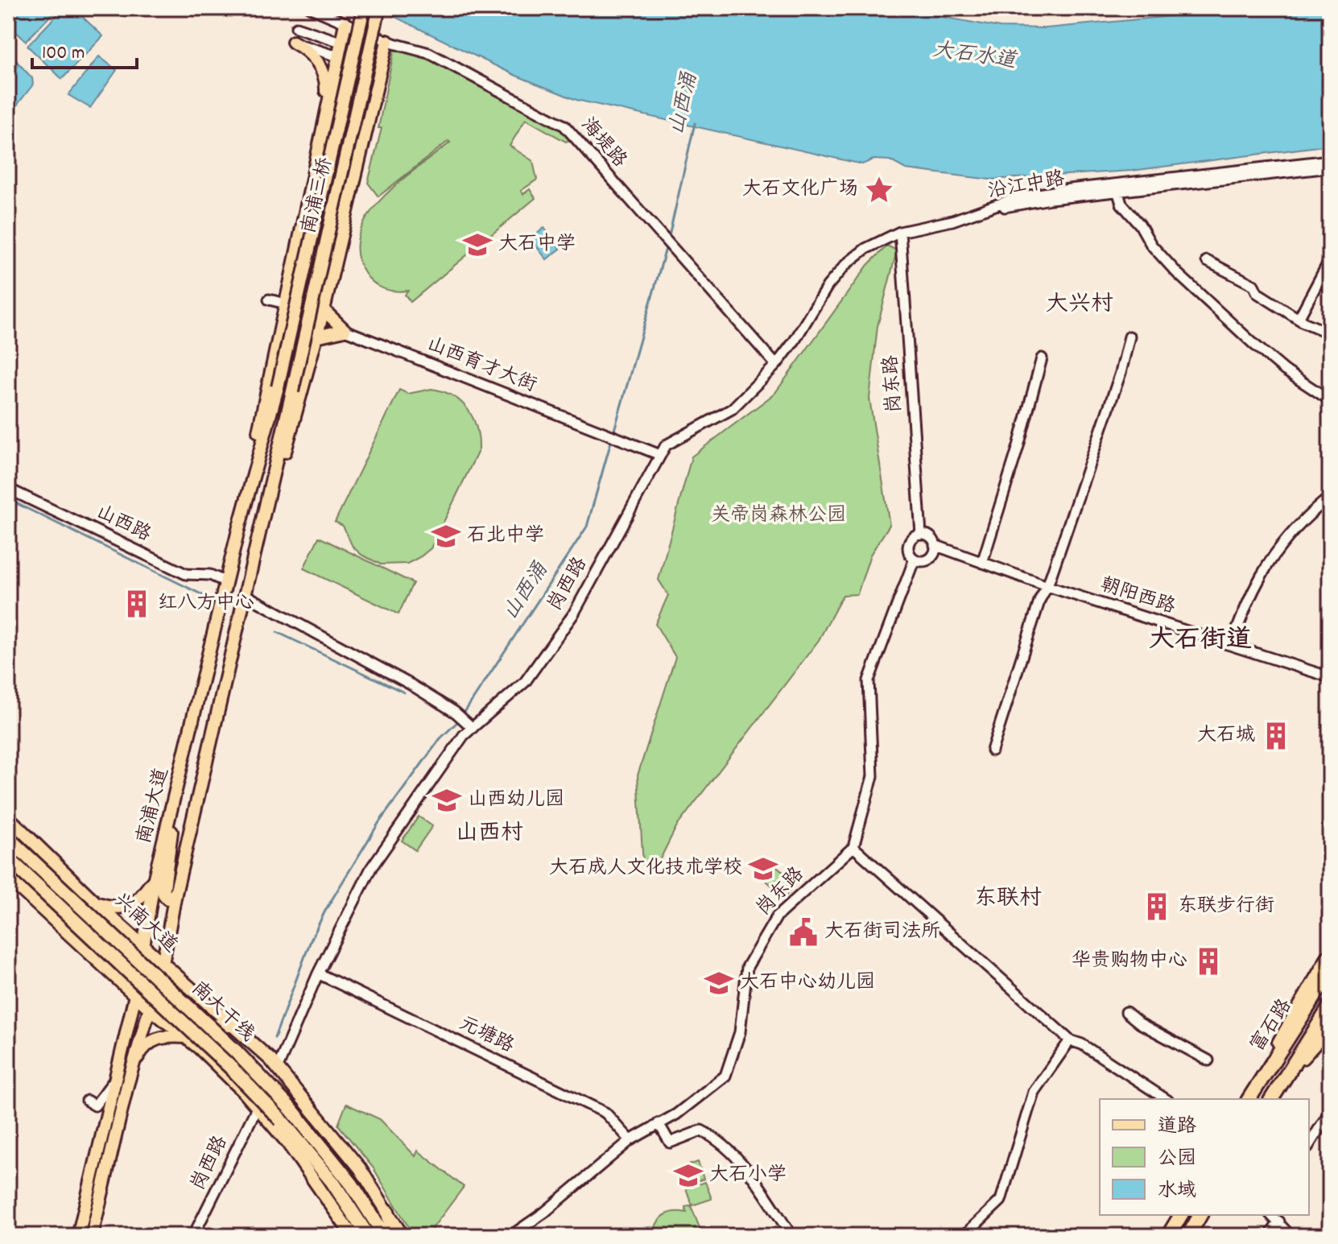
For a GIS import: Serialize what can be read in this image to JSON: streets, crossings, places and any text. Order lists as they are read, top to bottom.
{
  "streets": {
    "highway": ["南大干线", "富石路"],
    "main road": ["南浦三桥", "南浦大道", "兴南大道"],
    "street": [
      "海堤路",
      "沿江中路",
      "山西育才大街",
      "岗东路",
      "山西路",
      "岗西路",
      "朝阳西路",
      "元塘路"
    ]
  },
  "crossings": [
    ["海堤路", "岗西路"],
    ["沿江中路", "岗西路"],
    ["南浦三桥", "南浦大道"],
    ["山西育才大街", "岗西路"],
    ["岗东路", "岗西路"],
    ["岗东路", "朝阳西路"],
    ["岗东路", "元塘路"],
    ["山西路", "南浦大道"],
    ["岗西路", "兴南大道"],
    ["岗西路", "元塘路"],
    ["南浦大道", "兴南大道"]
  ],
  "districts": [
    "大兴村",
    "大石街道",
    "山西村",
    "东联村"
  ],
  "water": ["大石水道", "山西涌"],
  "parks": ["关帝岗森林公园"],
  "places": {
    "place": ["大石文化广场"],
    "school or university": [
      "大石中学",
      "石北中学",
      "山西幼儿园",
      "大石成人文化技术学校",
      "大石中心幼儿园",
      "大石小学"
    ],
    "building": [
      "红八方中心",
      "大石城",
      "东联步行街",
      "华贵购物中心"
    ],
    "public building": ["大石街司法所"]
  },
  "legend": ["道路", "公园", "水域"],
  "scale_bar": "100 m"
}
